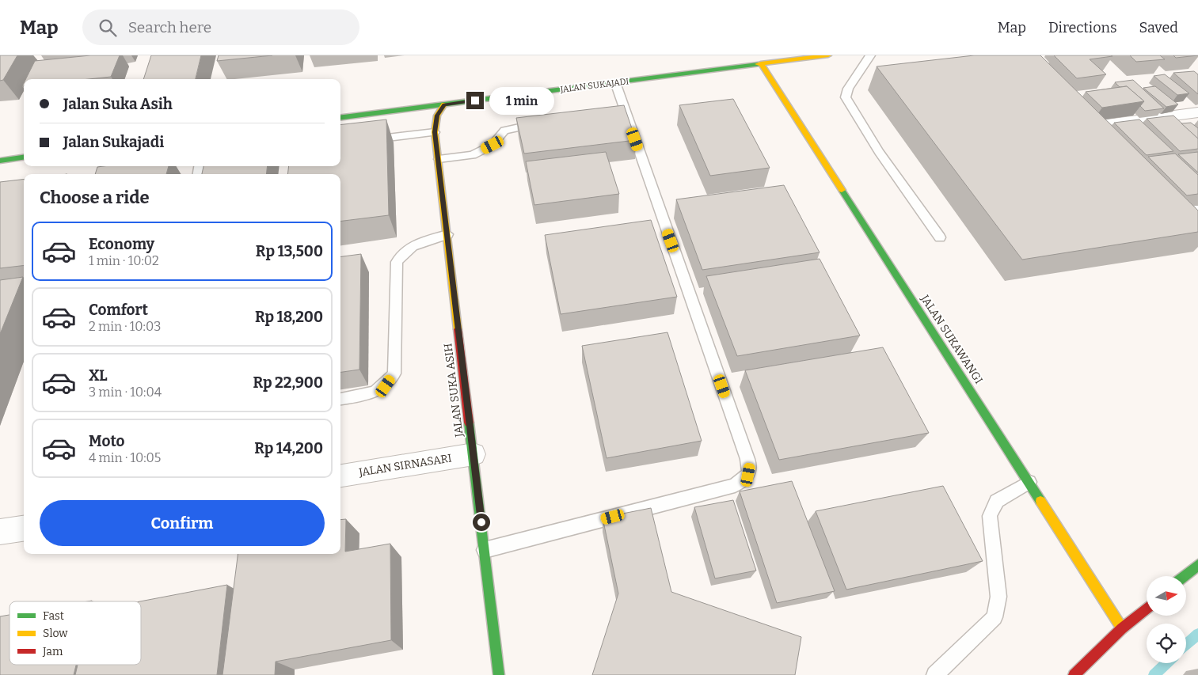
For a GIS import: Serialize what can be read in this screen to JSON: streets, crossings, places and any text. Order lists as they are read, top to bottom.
{
  "streets": {
    "main road": ["JALAN SUKAJADI", "JALAN SUKAWANGI", "JALAN SUKA ASIH"],
    "street": ["JALAN SIRNASARI"]
  },
  "crossings": [
    ["JALAN SUKAJADI", "JALAN SUKAWANGI"],
    ["JALAN SUKAJADI", "JALAN SUKA ASIH"],
    ["JALAN SUKA ASIH", "JALAN SIRNASARI"]
  ],
  "legend": ["Fast", "Slow", "Jam"],
  "north": "right",
  "page": {
    "header": "Map",
    "search": "Search here",
    "nav": ["Map", "Directions", "Saved"],
    "banner": ["Jalan Suka Asih", "Jalan Sukajadi"],
    "bubble": "1 min",
    "heading": "Choose a ride",
    "list": [
      {
        "name": "Economy",
        "note": "1 min · 10:02",
        "value": "Rp 13,500"
      },
      {
        "name": "Comfort",
        "note": "2 min · 10:03",
        "value": "Rp 18,200"
      },
      {
        "name": "XL",
        "note": "3 min · 10:04",
        "value": "Rp 22,900"
      },
      {
        "name": "Moto",
        "note": "4 min · 10:05",
        "value": "Rp 14,200"
      }
    ],
    "buttons": "Confirm"
  }
}
